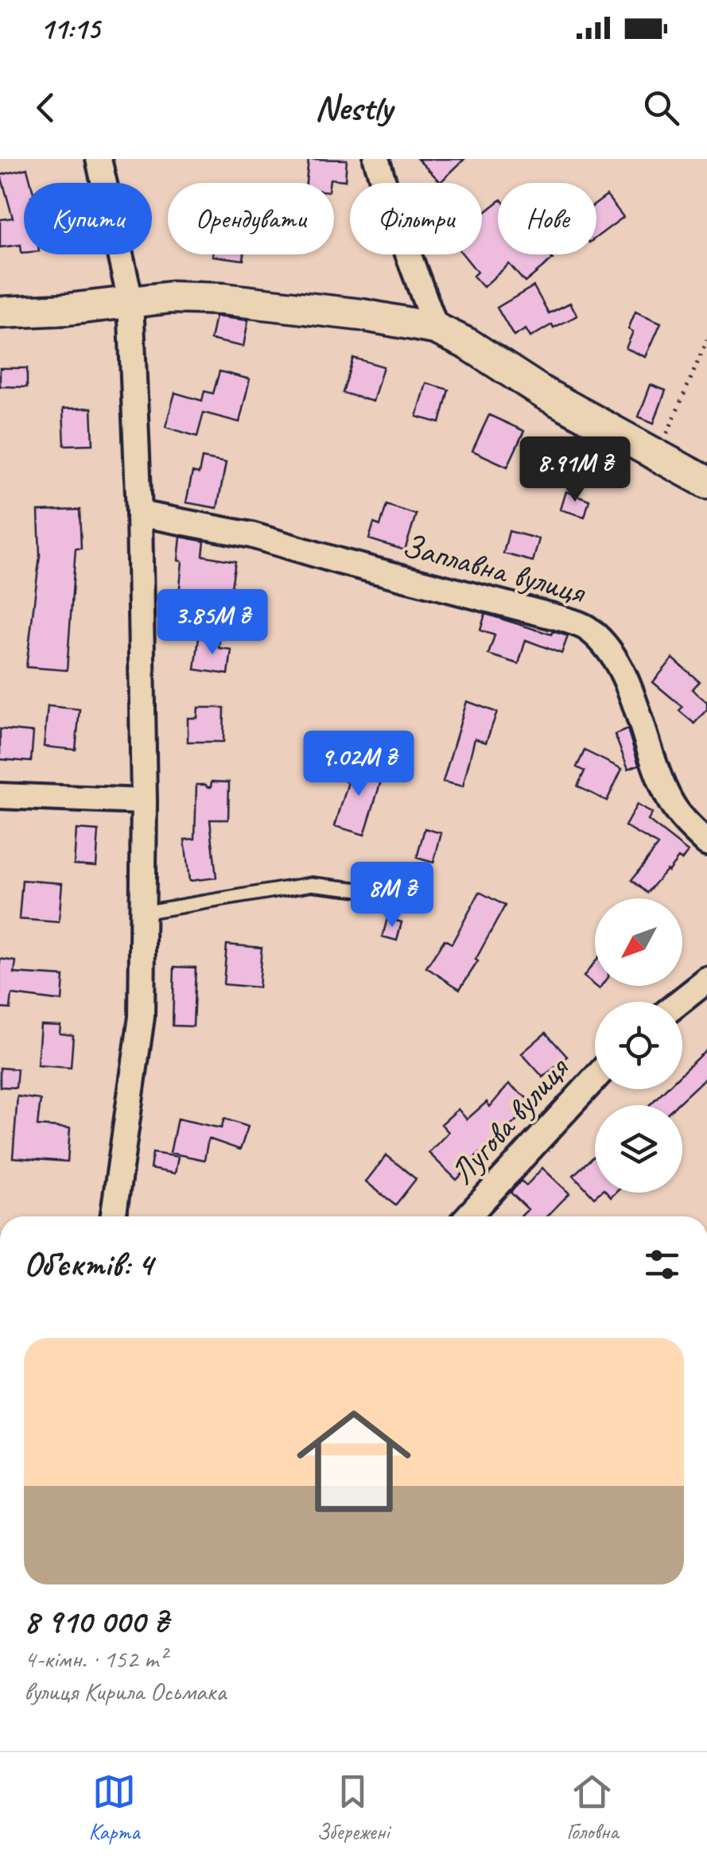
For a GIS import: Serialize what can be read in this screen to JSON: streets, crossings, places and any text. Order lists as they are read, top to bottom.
{
  "streets": {
    "street": ["Заплавна вулиця", "Лугова вулиця"]
  },
  "north": "bottom left",
  "page": {
    "status": "11:15",
    "header": "Nestly",
    "chip": [
      "Купити",
      "Орендувати",
      "Фільтри",
      "Нове"
    ],
    "price": [
      "8.91M ₴",
      "3.85M ₴",
      "9.02M ₴",
      "8M ₴"
    ],
    "heading": "Об’єктів: 4",
    "list": [
      {
        "name": "8 910 000 ₴",
        "note": "4-кімн. · 152 m² · вулиця Кирила Осьмака"
      }
    ],
    "tabs": ["Карта", "Збережені", "Головна"]
  }
}
